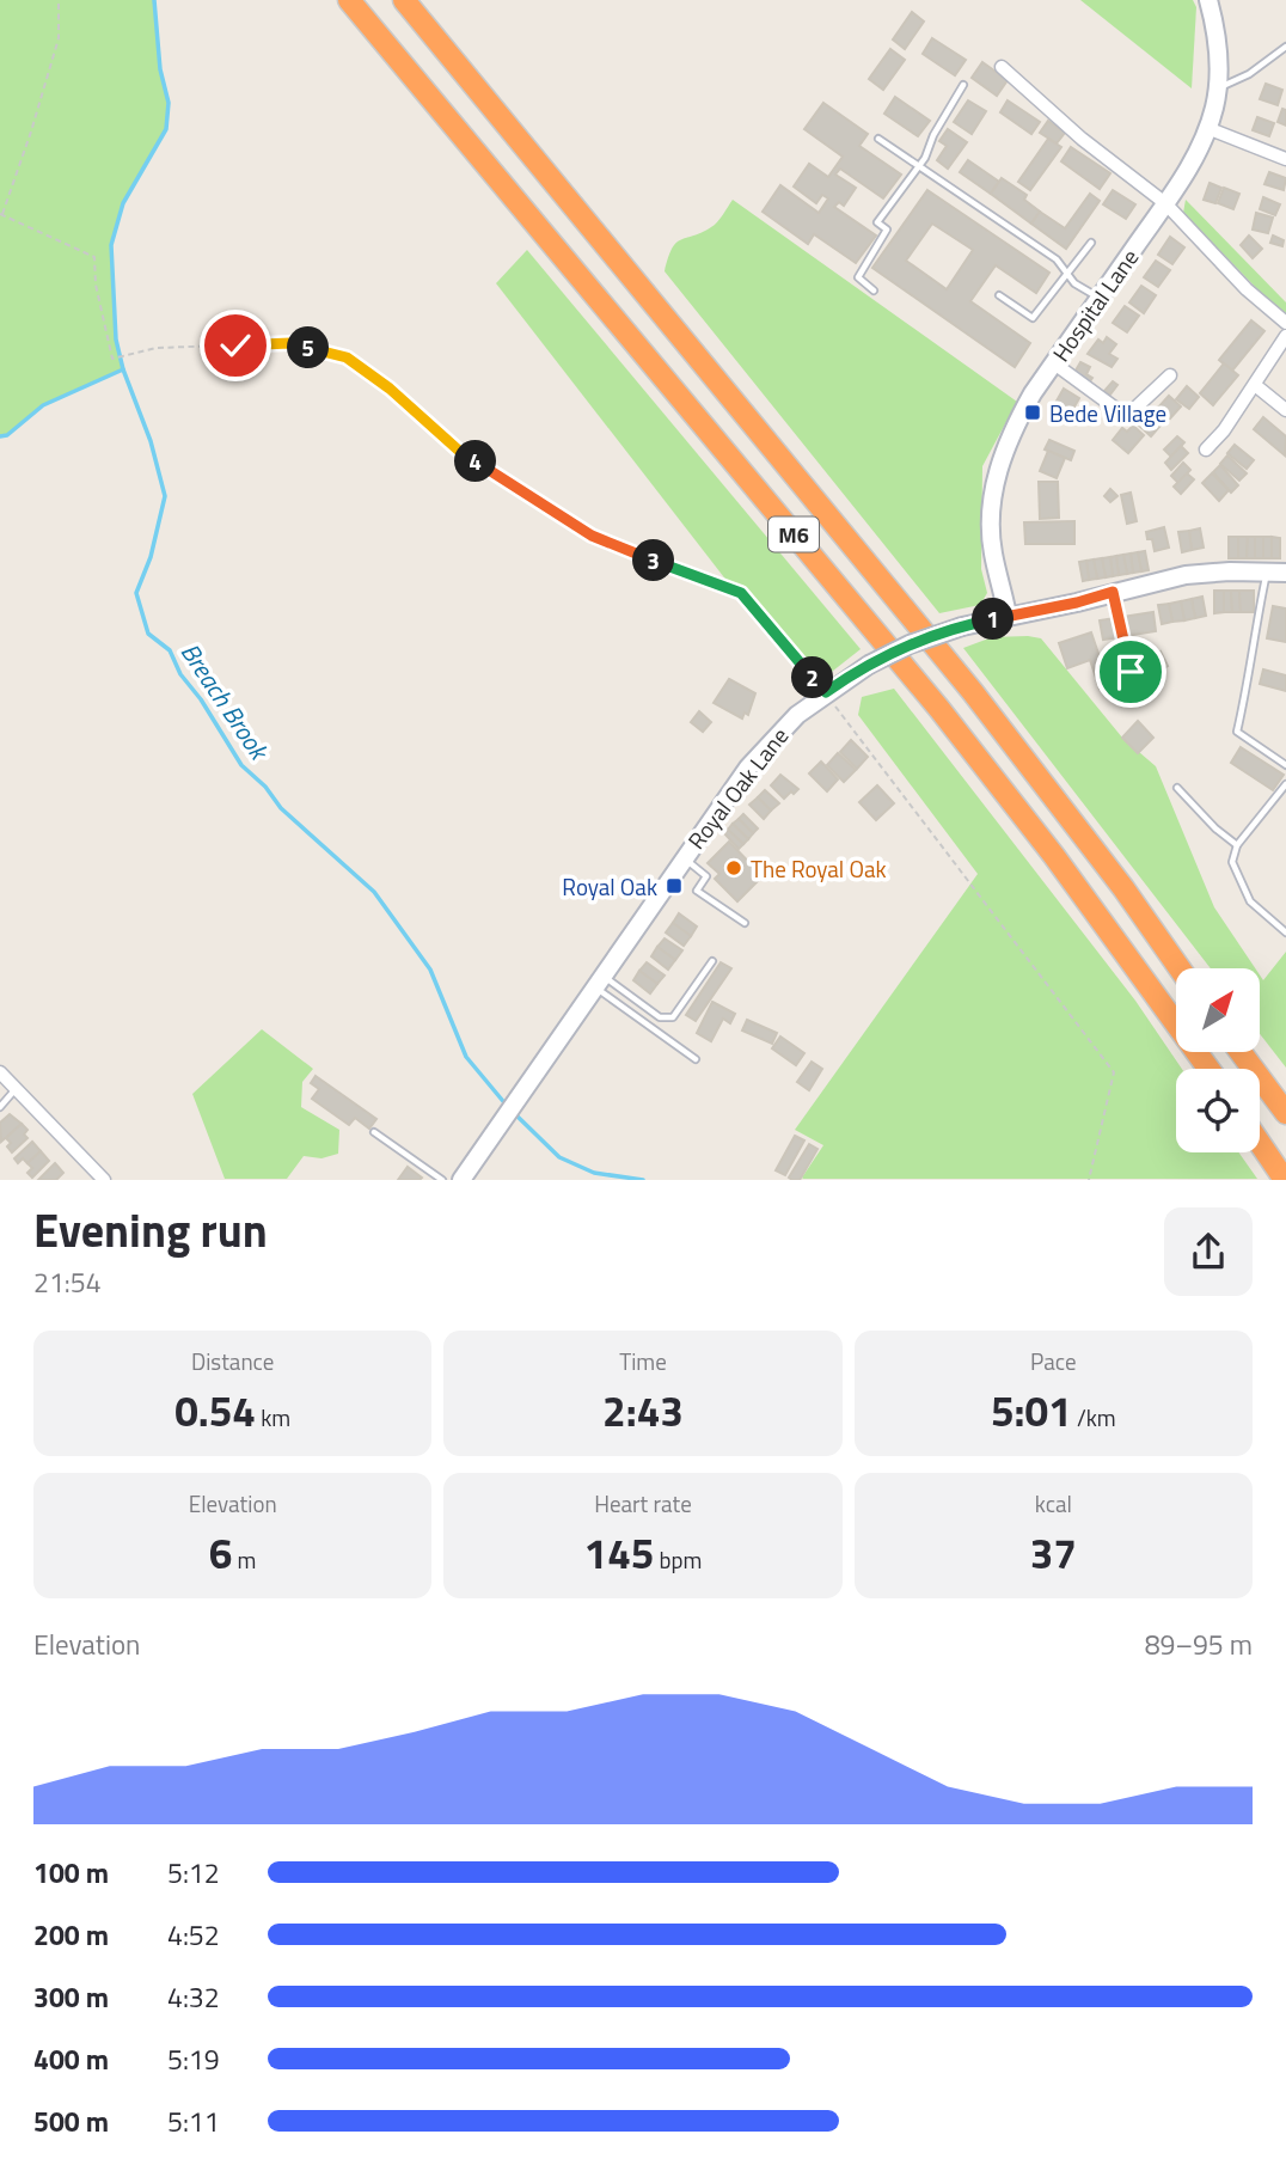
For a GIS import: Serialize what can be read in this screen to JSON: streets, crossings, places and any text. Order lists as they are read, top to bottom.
{
  "streets": {
    "highway": ["M6"],
    "street": ["Hospital Lane", "Royal Oak Lane"]
  },
  "crossings": [
    ["Hospital Lane", "Royal Oak Lane"]
  ],
  "water": ["Breach Brook"],
  "places": {
    "transit": ["Bede Village", "Royal Oak"],
    "other": ["The Royal Oak"]
  },
  "north": "top right",
  "page": {
    "pins": [
      "5",
      "4",
      "3",
      "1",
      "2"
    ],
    "heading": ["Evening run", "21:54"],
    "stats": [
      ["Distance", "0.54 km"],
      ["Time", "2:43"],
      ["Pace", "5:01 /km"],
      ["Elevation", "6 m"],
      ["Heart rate", "145 bpm"],
      ["kcal", "37"]
    ],
    "chart": ["Elevation", "89–95 m"],
    "list": [
      {
        "name": "100 m",
        "note": "5:12"
      },
      {
        "name": "200 m",
        "note": "4:52"
      },
      {
        "name": "300 m",
        "note": "4:32"
      },
      {
        "name": "400 m",
        "note": "5:19"
      },
      {
        "name": "500 m",
        "note": "5:11"
      }
    ]
  }
}
